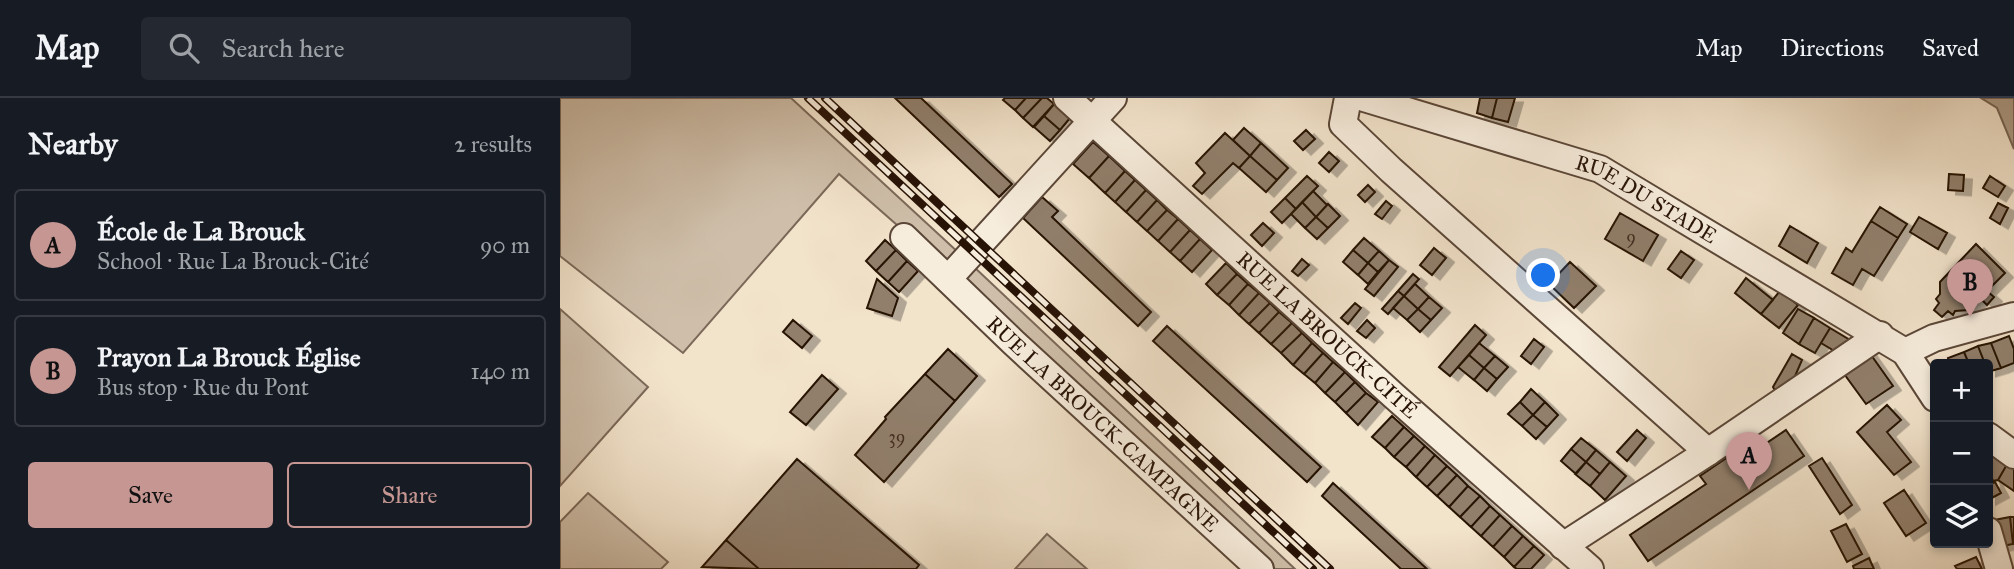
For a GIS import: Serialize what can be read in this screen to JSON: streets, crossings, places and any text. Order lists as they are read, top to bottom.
{
  "streets": {
    "street": ["RUE DU STADE", "RUE LA BROUCK-CITÉ", "RUE LA BROUCK-CAMPAGNE"]
  },
  "house_numbers": ["9", "39"],
  "page": {
    "header": "Map",
    "search": "Search here",
    "nav": ["Map", "Directions", "Saved"],
    "heading": ["Nearby", "2 results"],
    "list": [
      {
        "mark": "A",
        "name": "École de La Brouck",
        "note": "School · Rue La Brouck-Cité",
        "value": "90 m"
      },
      {
        "mark": "B",
        "name": "Prayon La Brouck Église",
        "note": "Bus stop · Rue du Pont",
        "value": "140 m"
      }
    ],
    "pins": ["B", "A"],
    "map_buttons": ["+", "−"],
    "buttons": ["Save", "Share"]
  }
}
